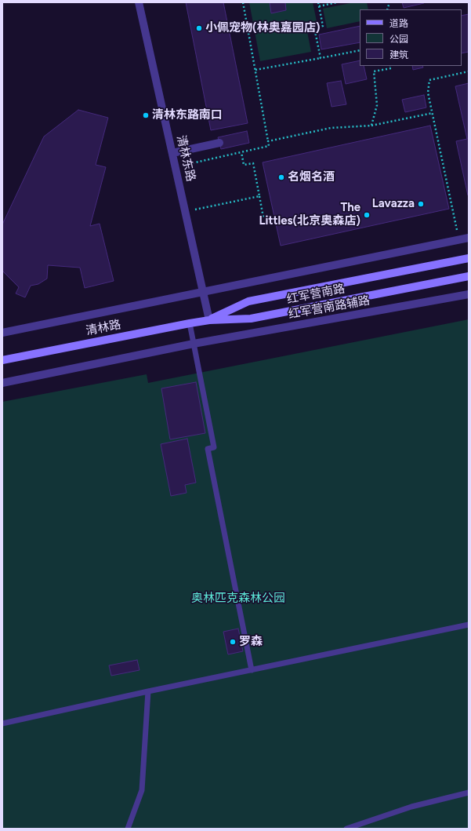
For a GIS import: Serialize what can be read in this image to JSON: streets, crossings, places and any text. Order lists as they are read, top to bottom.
{
  "streets": {
    "main road": ["红军营南路", "清林路"],
    "street": ["清林东路", "红军营南路辅路"]
  },
  "crossings": [
    ["清林东路", "红军营南路"],
    ["清林东路", "清林路"],
    ["红军营南路", "清林路"]
  ],
  "parks": ["奥林匹克森林公园"],
  "places": [
    "小佩宠物(林奥嘉园店)",
    "清林东路南口",
    "名烟名酒",
    "Lavazza",
    "The Littles(北京奥森店)",
    "罗森"
  ],
  "legend": ["道路", "公园", "建筑"]
}
